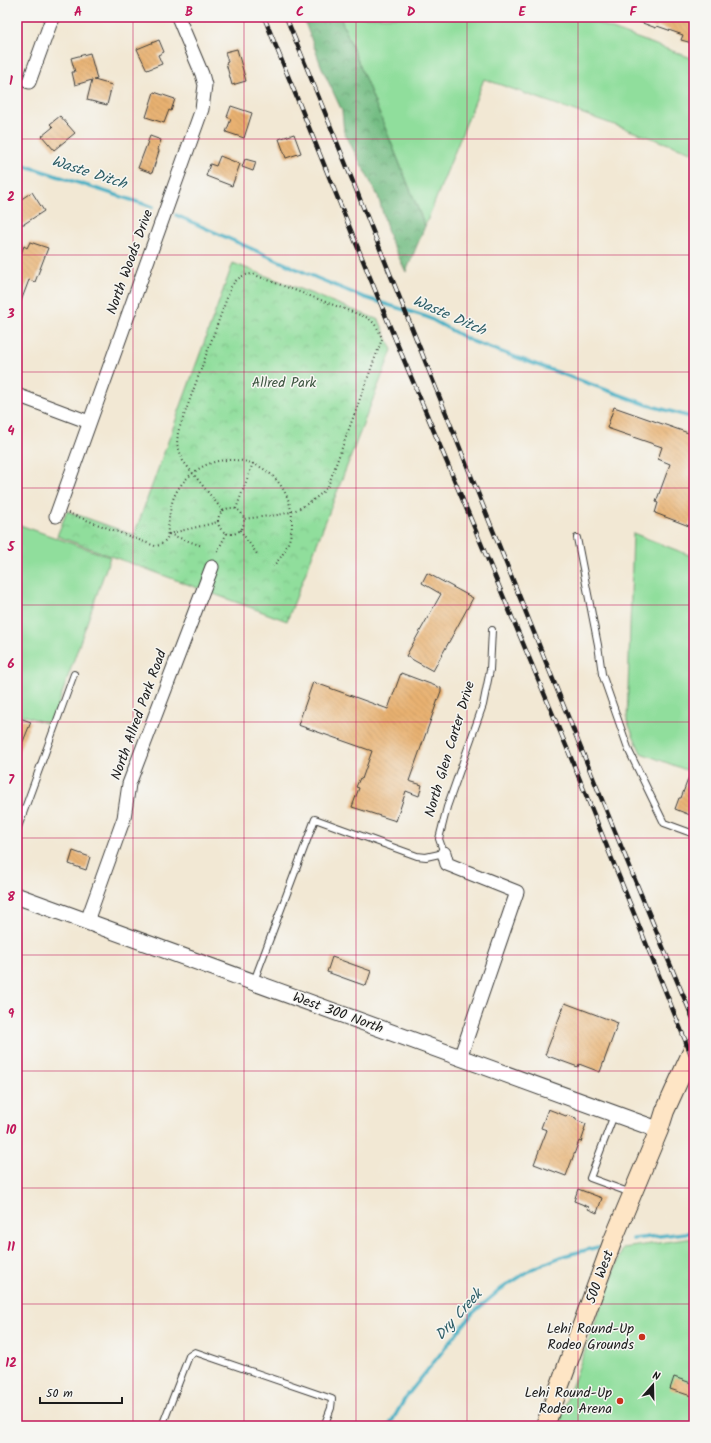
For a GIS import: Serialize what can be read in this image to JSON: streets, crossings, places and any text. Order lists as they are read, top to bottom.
{
  "streets": {
    "main road": ["500 West"],
    "street": ["North Woods Drive", "North Allred Park Road", "West 300 North"],
    "lane": ["North Glen Carter Drive"]
  },
  "crossings": [
    ["North Allred Park Road", "West 300 North"],
    ["West 300 North", "500 West"]
  ],
  "water": ["Waste Ditch", "Dry Creek"],
  "parks": ["Allred Park"],
  "places": ["Lehi Round-Up Rodeo Grounds", "Lehi Round-Up Rodeo Arena"],
  "scale_bar": "50 m",
  "north": "top",
  "grid": {
    "columns": [
      "A",
      "B",
      "C",
      "D",
      "E",
      "F"
    ],
    "rows": [
      "1",
      "2",
      "3",
      "4",
      "5",
      "6",
      "7",
      "8",
      "9",
      "10",
      "11",
      "12"
    ]
  }
}
